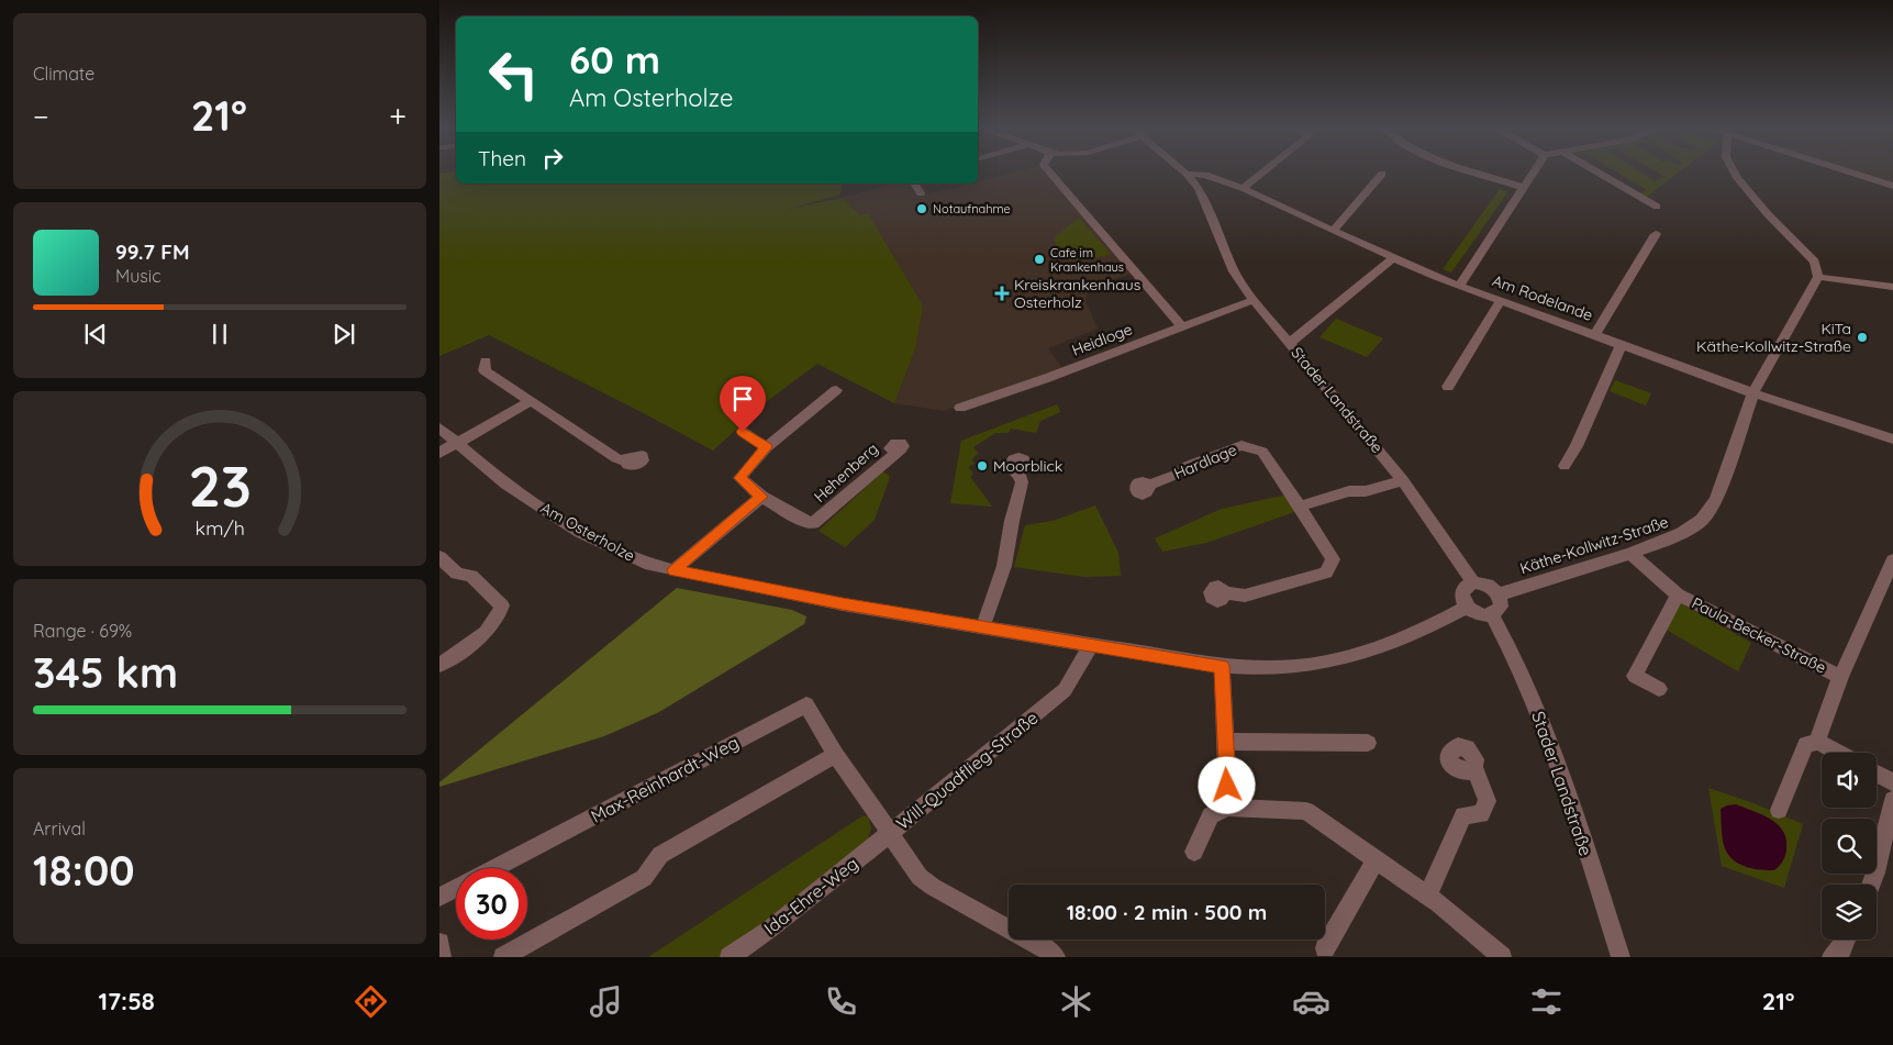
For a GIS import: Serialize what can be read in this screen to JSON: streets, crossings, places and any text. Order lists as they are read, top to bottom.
{
  "streets": {
    "street": [
      "Am Rodelande",
      "Heidloge",
      "Stader Landstraße",
      "Hardlage",
      "Hehenberg",
      "Am Osterholze",
      "Käthe-Kollwitz-Straße",
      "Paula-Becker-Straße",
      "Will-Quadflieg-Straße",
      "Max-Reinhardt-Weg",
      "Ida-Ehre-Weg"
    ]
  },
  "crossings": [
    ["Am Rodelande", "Stader Landstraße"],
    ["Am Rodelande", "Käthe-Kollwitz-Straße"],
    ["Heidloge", "Stader Landstraße"],
    ["Stader Landstraße", "Am Osterholze"],
    ["Stader Landstraße", "Käthe-Kollwitz-Straße"],
    ["Am Osterholze", "Käthe-Kollwitz-Straße"],
    ["Am Osterholze", "Will-Quadflieg-Straße"],
    ["Käthe-Kollwitz-Straße", "Paula-Becker-Straße"],
    ["Will-Quadflieg-Straße", "Max-Reinhardt-Weg"],
    ["Will-Quadflieg-Straße", "Ida-Ehre-Weg"],
    ["Max-Reinhardt-Weg", "Ida-Ehre-Weg"]
  ],
  "places": {
    "other": [
      "Notaufnahme",
      "Cafe im Krankenhaus",
      "KiTa Käthe-Kollwitz-Straße",
      "Moorblick"
    ],
    "health": ["Kreiskrankenhaus Osterholz"]
  },
  "page": {
    "tile": [
      "Climate",
      ["Range · 69%", "345 km"],
      ["Arrival", "18:00"]
    ],
    "turn": ["60 m", "Am Osterholze"],
    "heat": ["−", "21°", "+"],
    "then": "Then",
    "song": ["99.7 FM", "Music"],
    "limit": "30",
    "trip": "18:00 · 2 min · 500 m",
    "tabs": ["17:58", "21°"],
    "gauge": ["23", "km/h"]
  }
}
